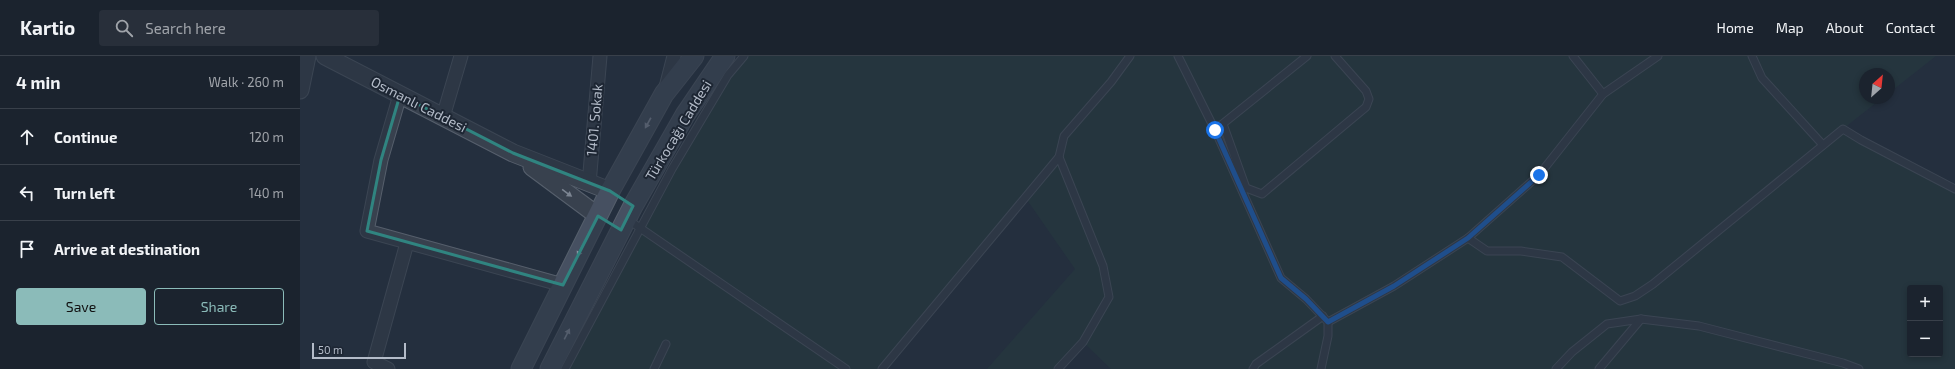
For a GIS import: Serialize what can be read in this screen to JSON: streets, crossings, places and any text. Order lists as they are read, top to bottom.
{
  "streets": {
    "main road": ["Türkocağı Caddesi"],
    "street": ["Osmanlı Caddesi", "1401. Sokak"]
  },
  "crossings": [
    ["Osmanlı Caddesi", "1401. Sokak"],
    ["Osmanlı Caddesi", "Türkocağı Caddesi"]
  ],
  "scale_bar": "50 m",
  "north": "top right",
  "page": {
    "header": "Kartio",
    "search": "Search here",
    "nav": [
      "Home",
      "Map",
      "About",
      "Contact"
    ],
    "heading": ["4 min", "Walk · 260 m"],
    "list": [
      ["Continue", "120 m"],
      ["Turn left", "140 m"],
      "Arrive at destination"
    ],
    "buttons": ["Save", "Share"],
    "map_buttons": ["+", "−"],
    "scale": "50 m"
  }
}
